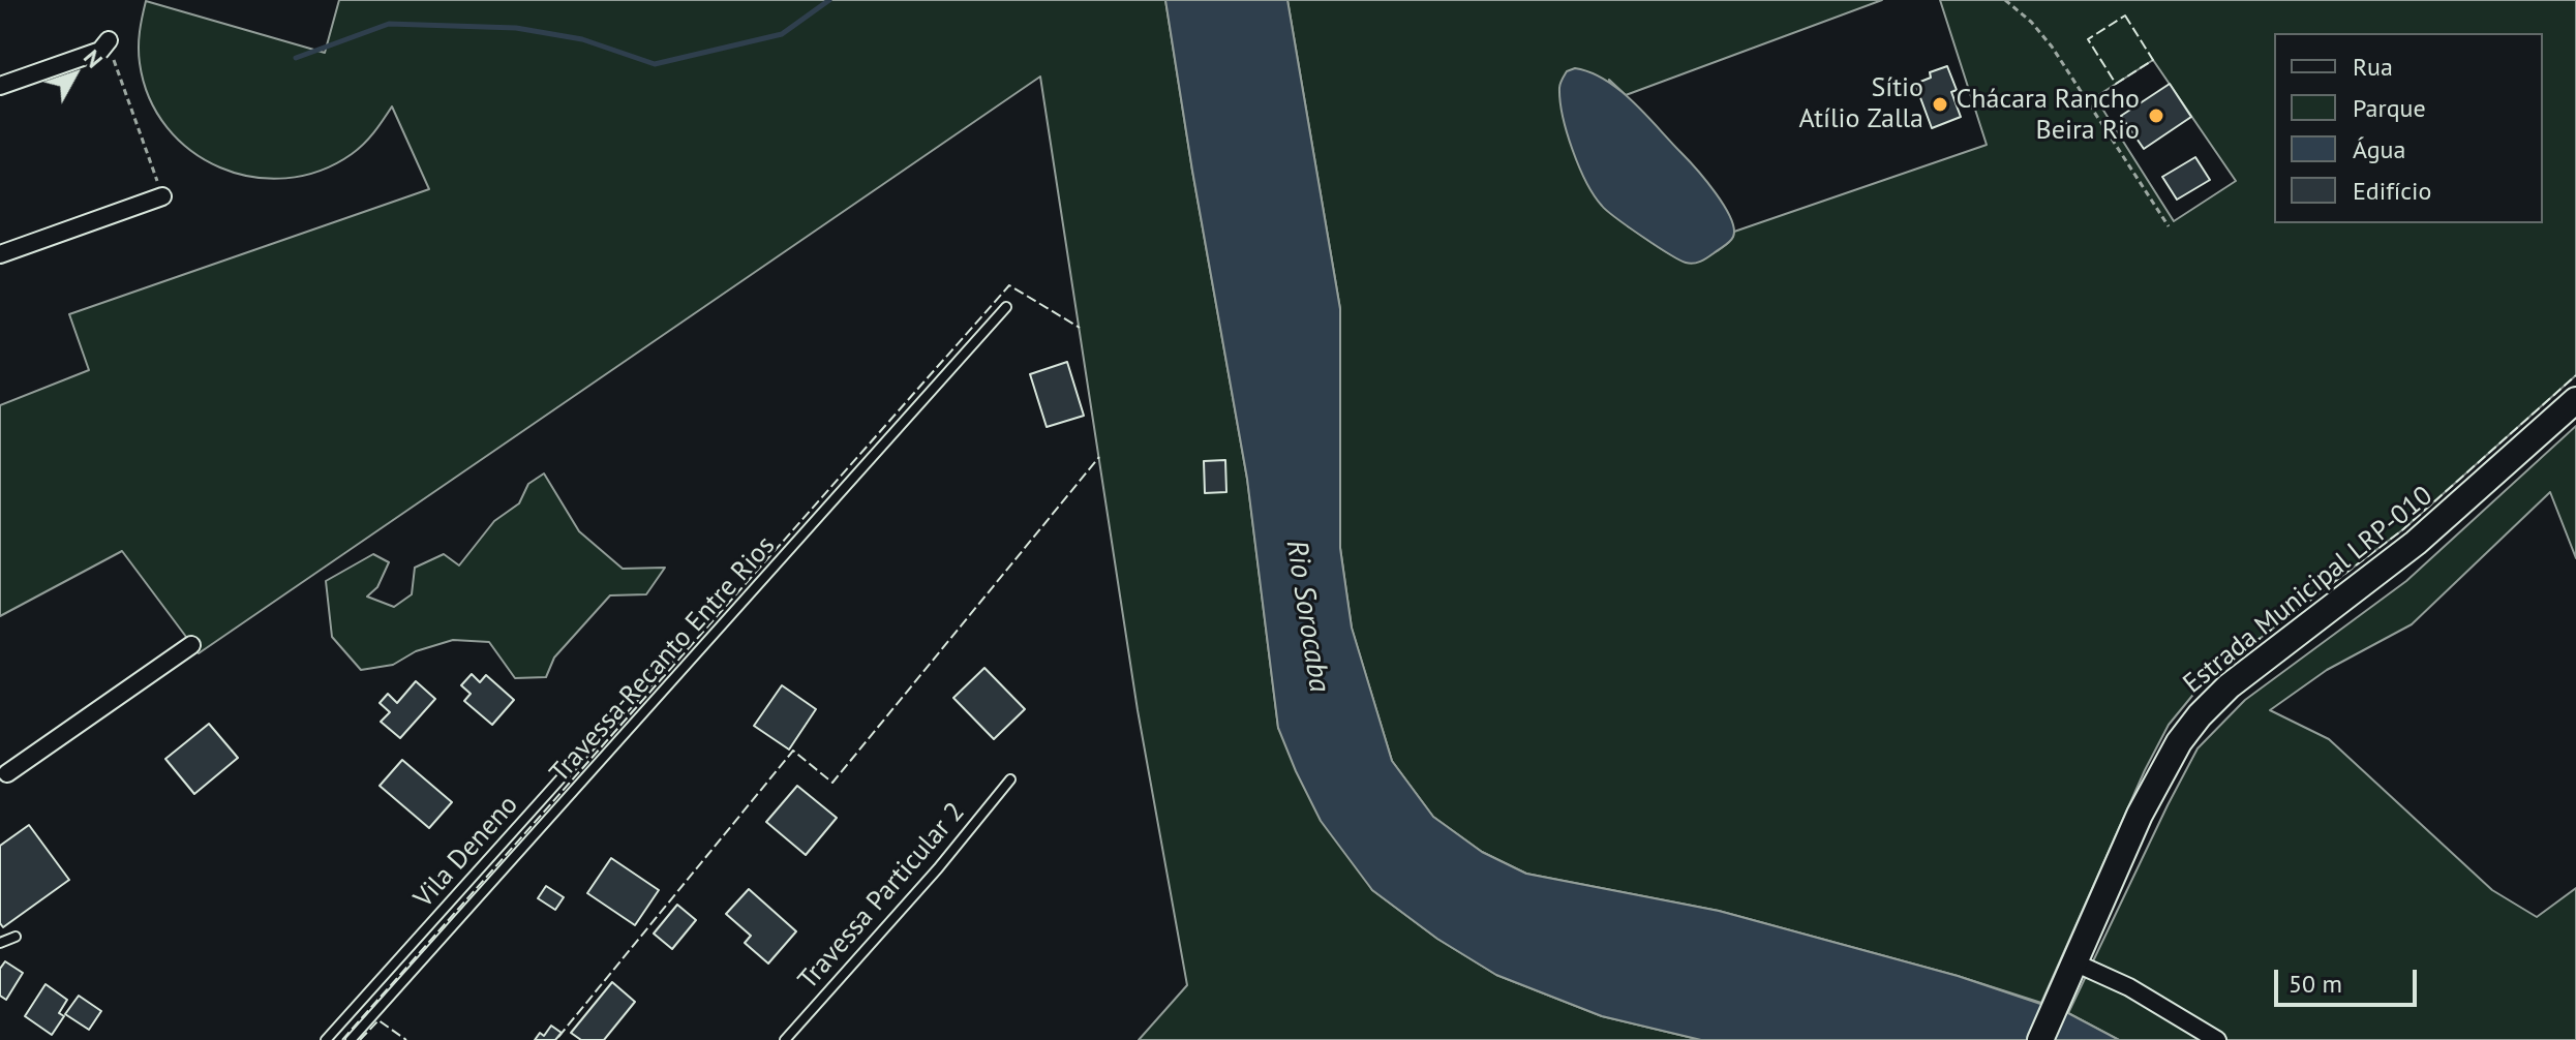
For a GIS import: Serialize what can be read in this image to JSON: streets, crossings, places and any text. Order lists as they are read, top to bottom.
{
  "streets": {
    "street": ["Estrada Municipal LRP-010"],
    "lane": ["Travessa Recanto Entre Rios", "Vila Deneno", "Travessa Particular 2"]
  },
  "water": ["Rio Sorocaba"],
  "places": ["Sítio Atílio Zalla", "Chácara Rancho Beira Rio"],
  "legend": [
    "Rua",
    "Parque",
    "Água",
    "Edifício"
  ],
  "scale_bar": "50 m",
  "north": "top right"
}
